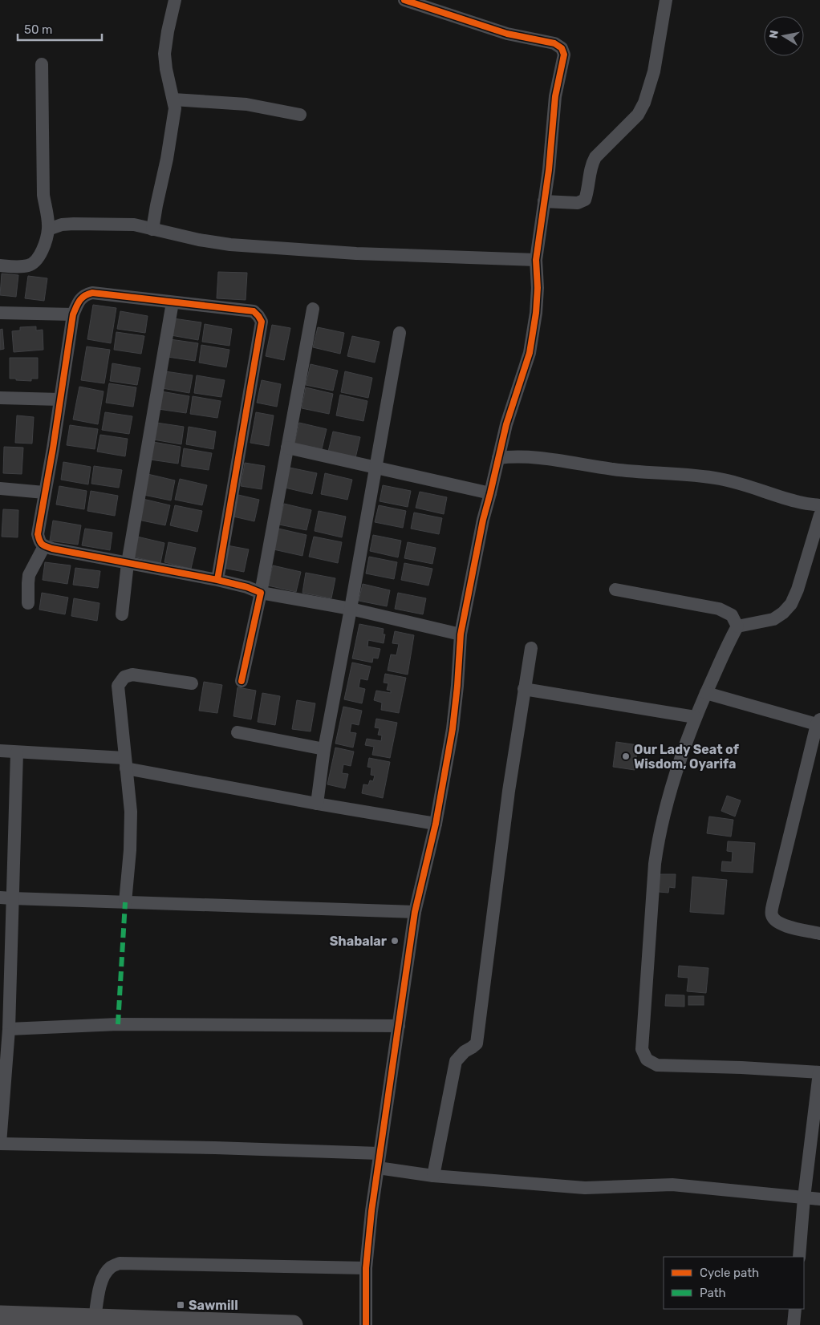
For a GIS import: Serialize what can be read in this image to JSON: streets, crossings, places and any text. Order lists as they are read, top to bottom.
{
  "places": {
    "other": ["Our Lady Seat of Wisdom, Oyarifa", "Shabalar"],
    "transit": ["Sawmill"]
  },
  "legend": ["Cycle path", "Path"],
  "scale_bar": "50 m",
  "north": "left"
}
